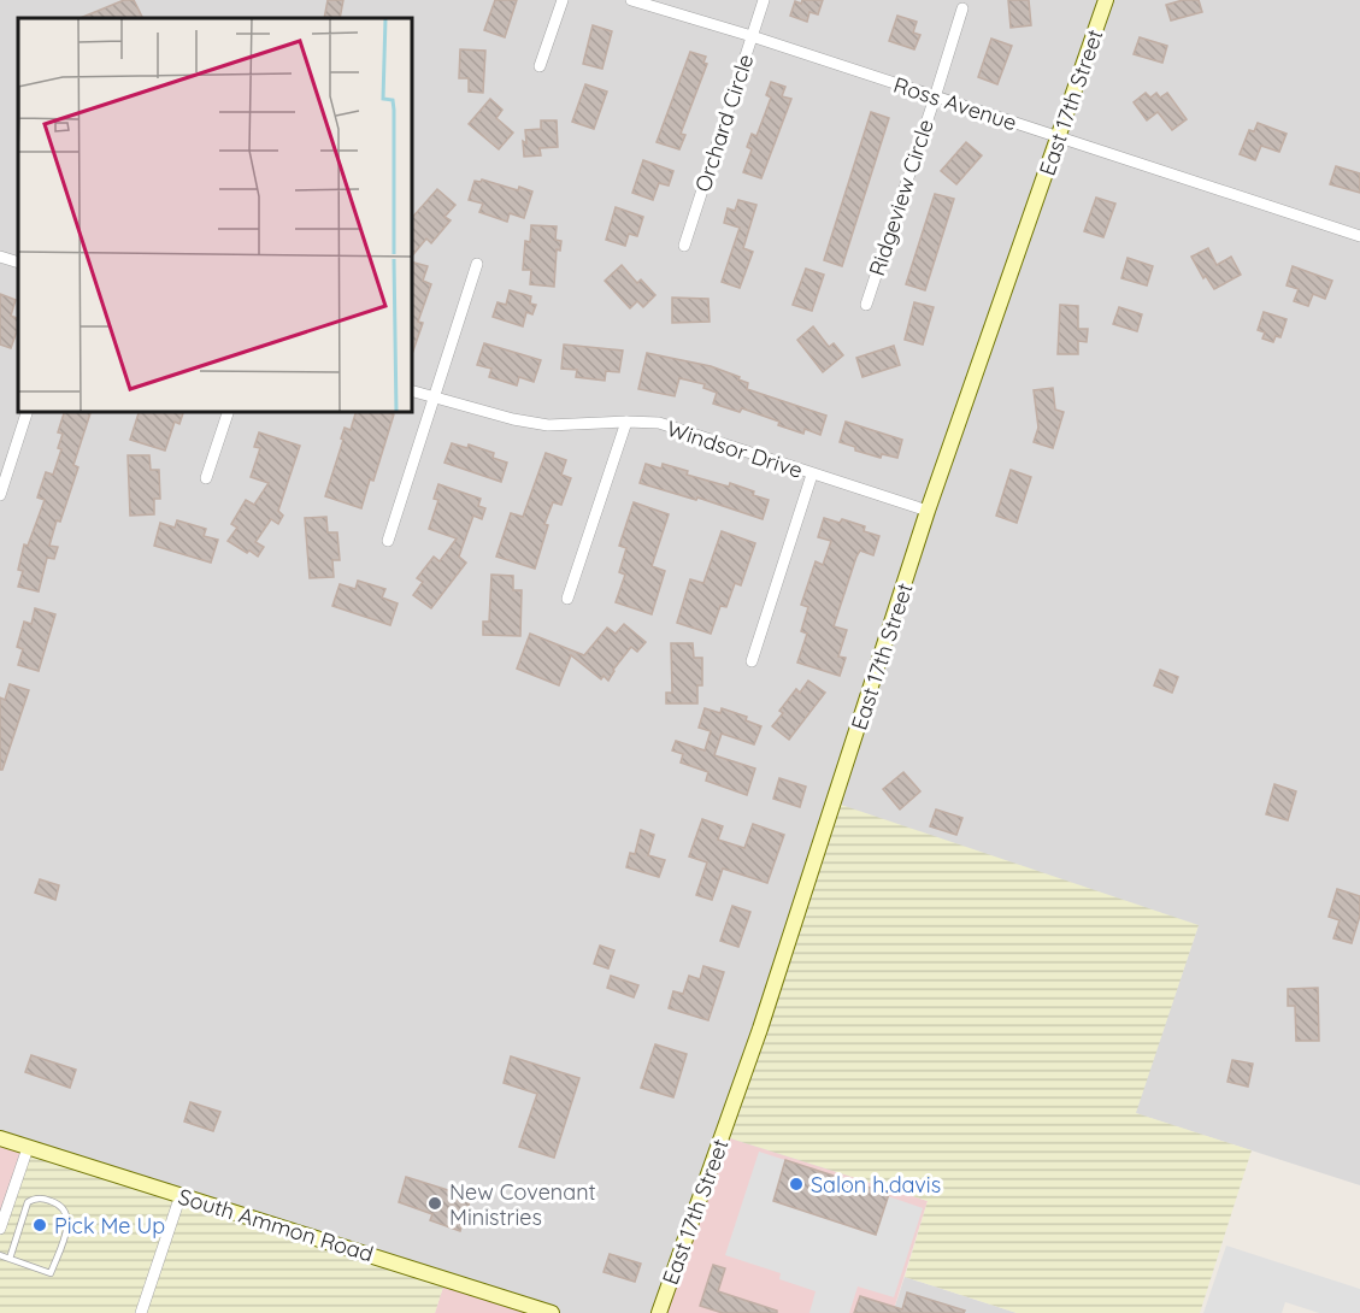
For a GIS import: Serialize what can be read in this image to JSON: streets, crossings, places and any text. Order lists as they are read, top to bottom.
{
  "streets": {
    "main road": ["East 17th Street", "South Ammon Road"],
    "street": [
      "Ross Avenue",
      "Orchard Circle",
      "Ridgeview Circle",
      "Windsor Drive"
    ]
  },
  "crossings": [
    ["East 17th Street", "Ross Avenue"],
    ["East 17th Street", "Windsor Drive"],
    ["Ross Avenue", "Orchard Circle"],
    ["Ross Avenue", "Ridgeview Circle"]
  ],
  "places": ["Salon h.davis", "New Covenant Ministries", "Pick Me Up"]
}
